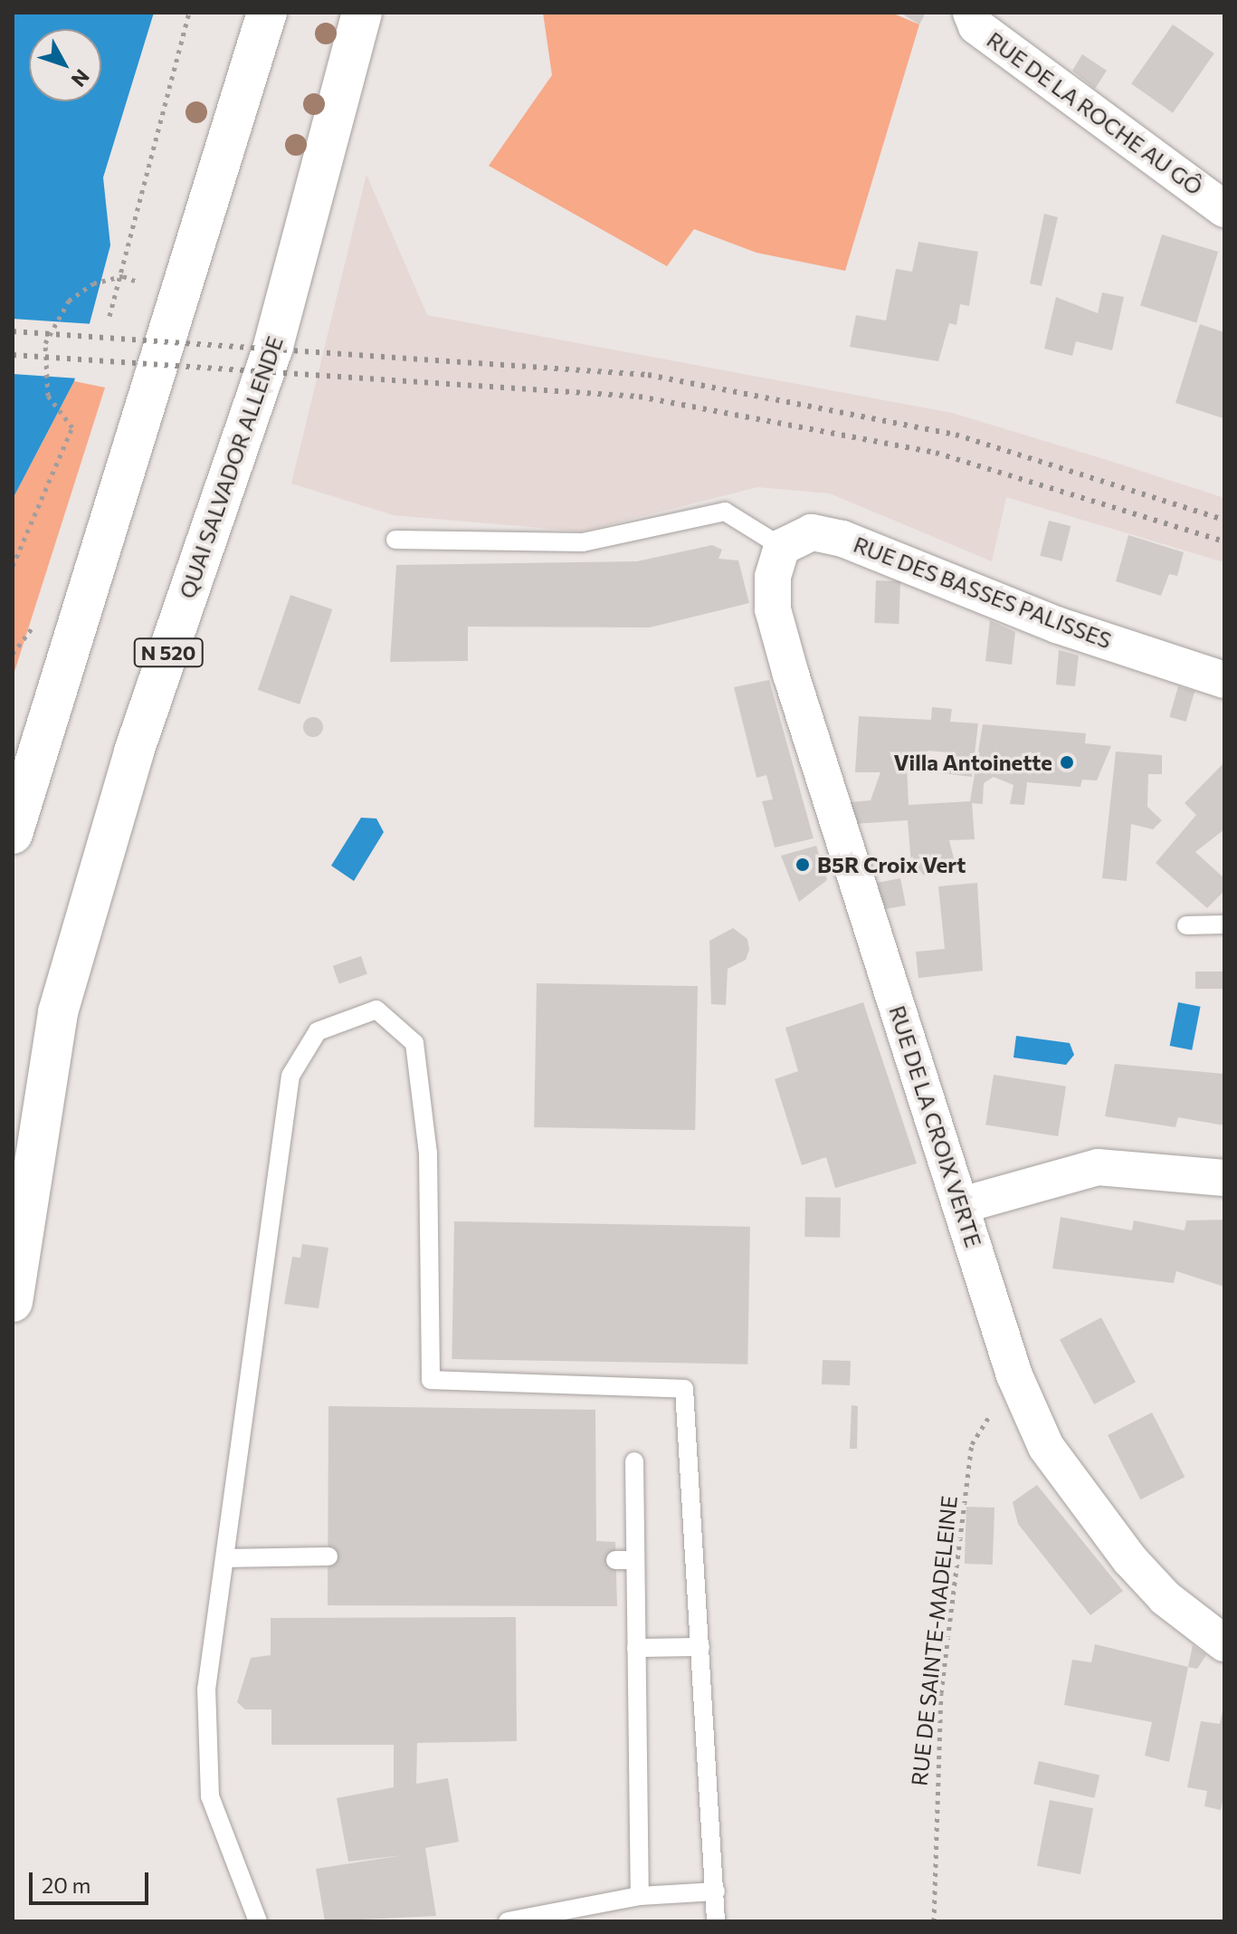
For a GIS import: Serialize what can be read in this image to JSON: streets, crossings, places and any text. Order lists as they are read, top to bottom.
{
  "streets": {
    "main road": ["QUAI SALVADOR ALLENDE", "N 520"],
    "street": ["RUE DE LA ROCHE AU GÔ", "RUE DES BASSES PALISSES", "RUE DE LA CROIX VERTE"],
    "path": ["RUE DE SAINTE-MADELEINE"]
  },
  "crossings": [
    ["RUE DES BASSES PALISSES", "RUE DE LA CROIX VERTE"],
    ["RUE DE LA CROIX VERTE", "RUE DE SAINTE-MADELEINE"]
  ],
  "places": ["Villa Antoinette", "B5R Croix Vert"],
  "scale_bar": "20 m",
  "north": "bottom right"
}
